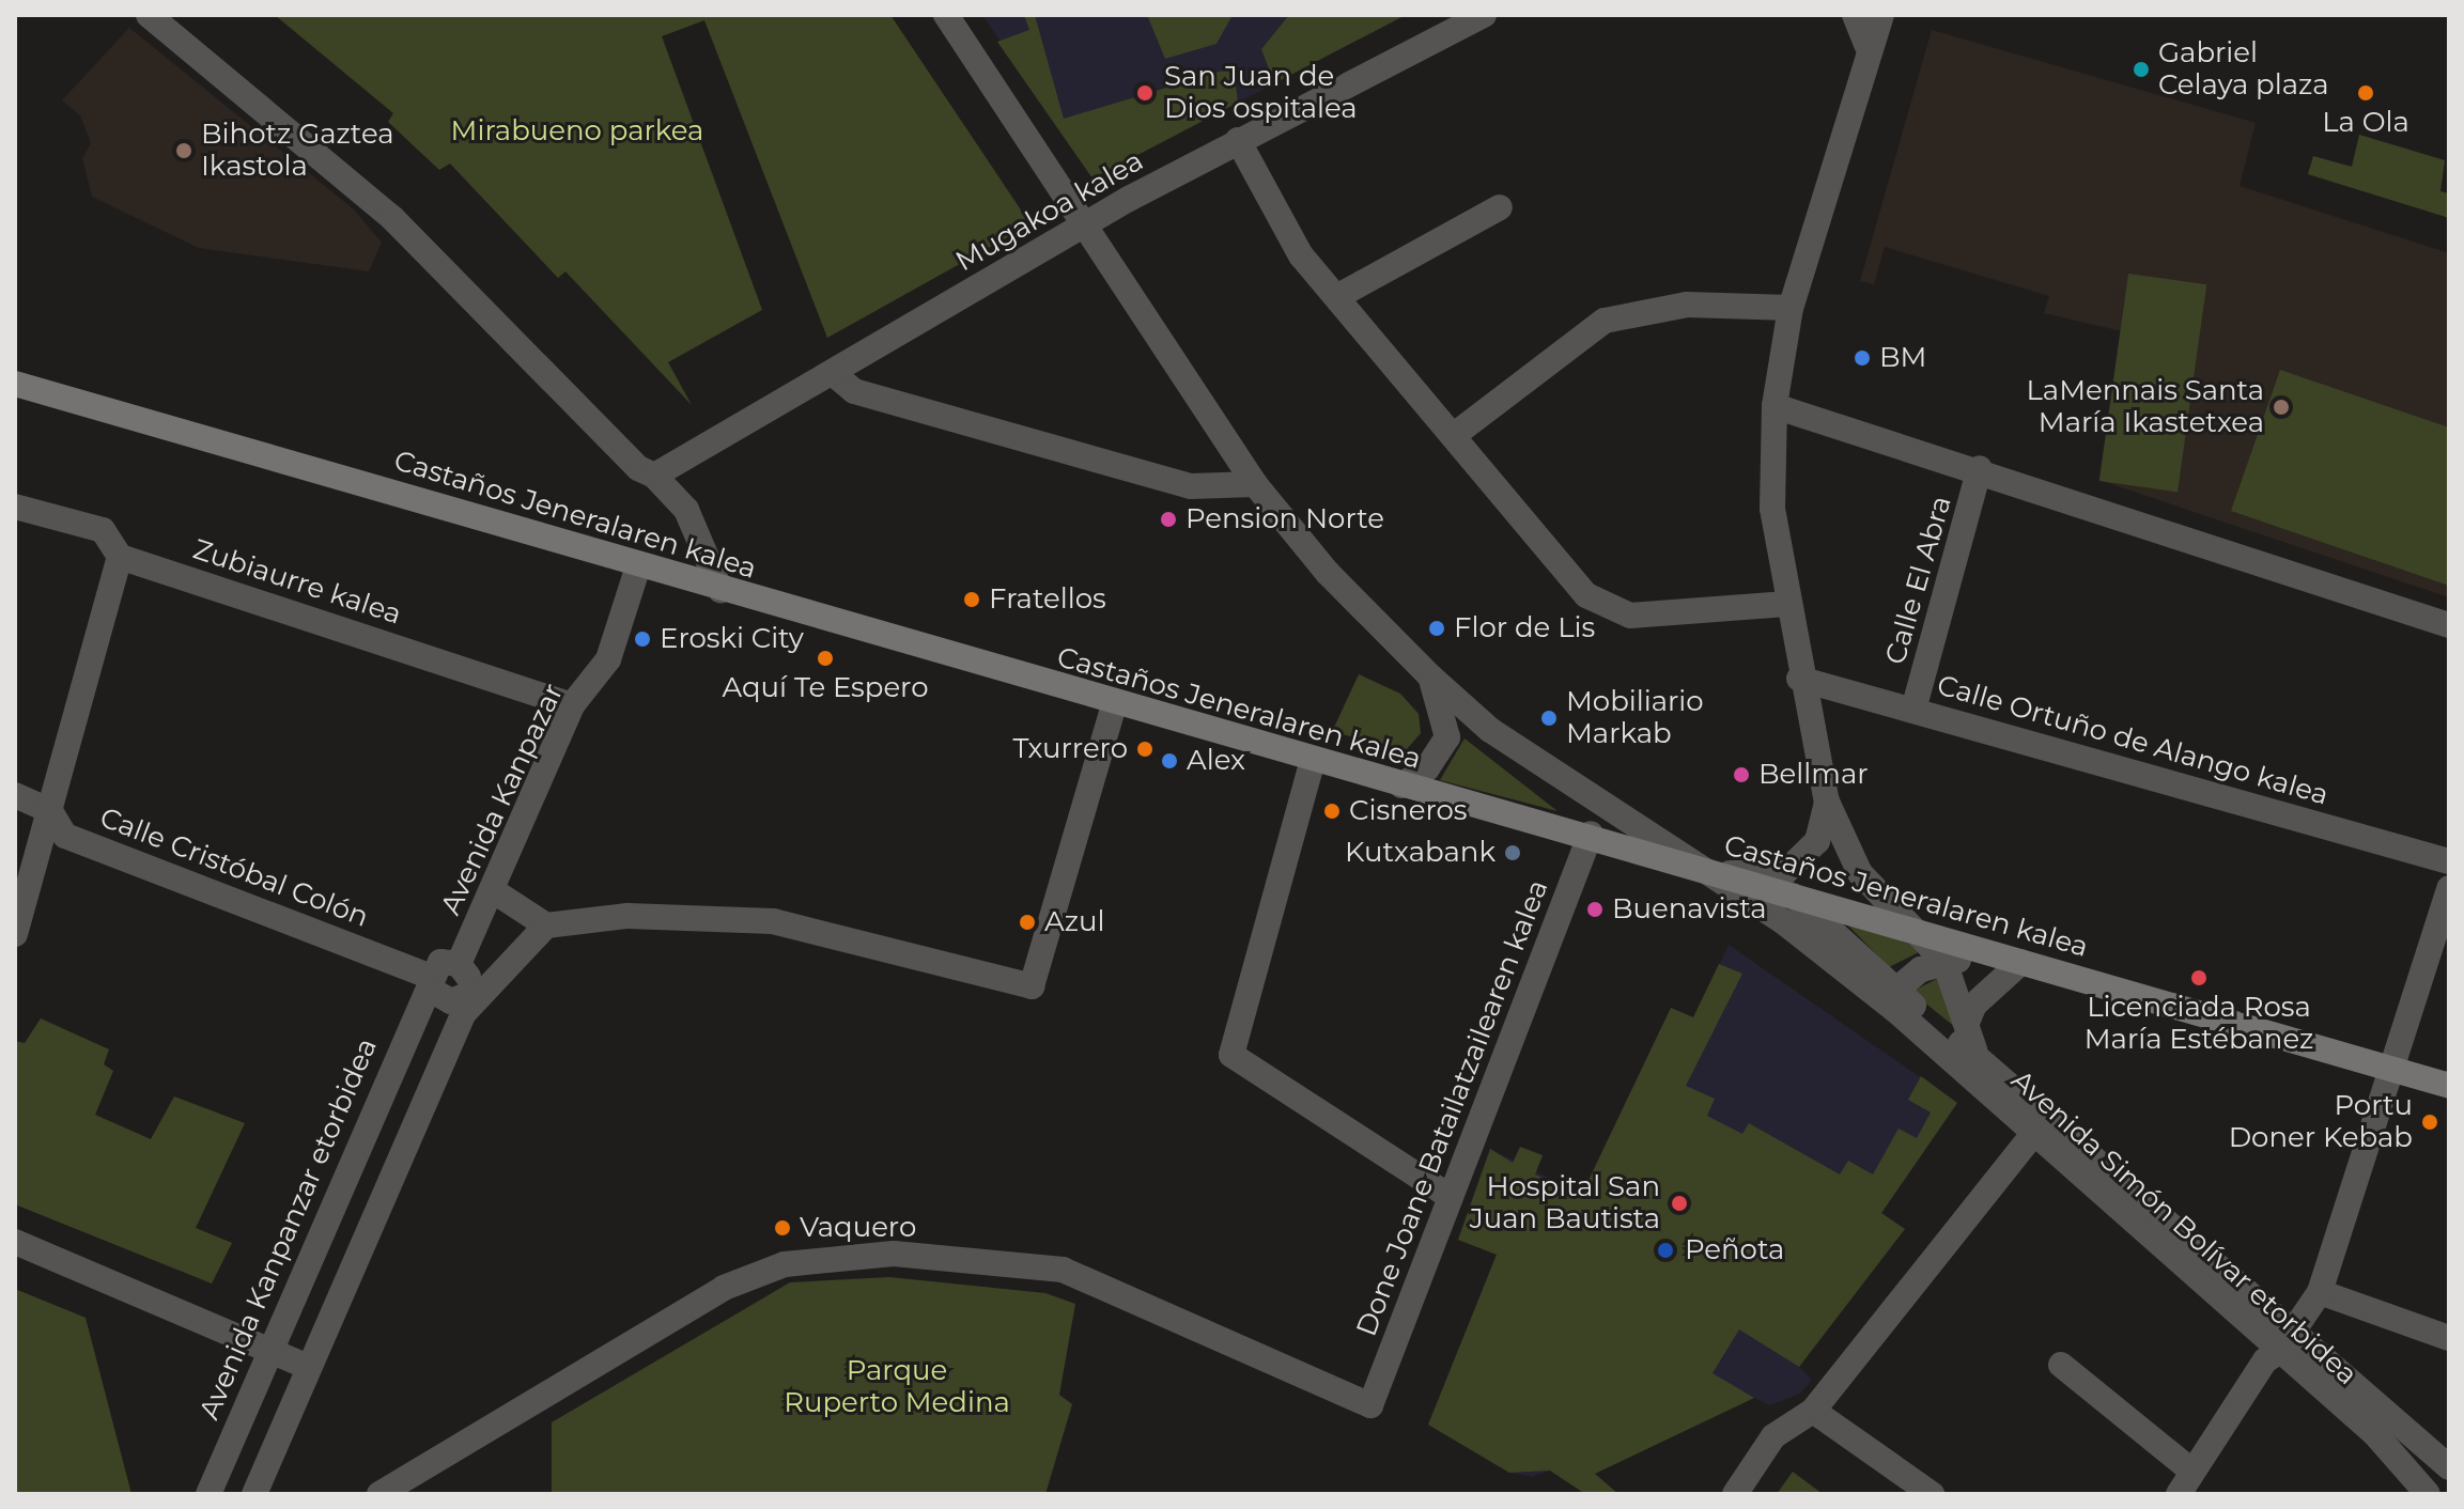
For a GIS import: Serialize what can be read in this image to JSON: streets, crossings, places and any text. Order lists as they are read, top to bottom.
{
  "streets": {
    "street": [
      "Mugakoa kalea",
      "Castaños Jeneralaren kalea",
      "Calle El Abra",
      "Zubiaurre kalea",
      "Calle Ortuño de Alango kalea",
      "Avenida Kanpazar",
      "Calle Cristóbal Colón",
      "Done Joane Batailatzailearen kalea",
      "Avenida Simón Bolívar etorbidea",
      "Avenida Kanpanzar etorbidea"
    ]
  },
  "crossings": [
    ["Mugakoa kalea", "Avenida Simón Bolívar etorbidea"],
    ["Castaños Jeneralaren kalea", "Avenida Kanpazar"],
    ["Castaños Jeneralaren kalea", "Done Joane Batailatzailearen kalea"],
    ["Castaños Jeneralaren kalea", "Avenida Simón Bolívar etorbidea"],
    ["Calle El Abra", "Calle Ortuño de Alango kalea"],
    ["Zubiaurre kalea", "Avenida Kanpazar"],
    ["Avenida Kanpazar", "Calle Cristóbal Colón"],
    ["Avenida Kanpazar", "Avenida Kanpanzar etorbidea"],
    ["Calle Cristóbal Colón", "Avenida Kanpanzar etorbidea"]
  ],
  "parks": ["Mirabueno parkea", "Parque Ruperto Medina"],
  "places": [
    "Gabriel Celaya plaza",
    "San Juan de Dios ospitalea",
    "La Ola",
    "Bihotz Gaztea Ikastola",
    "BM",
    "LaMennais Santa María Ikastetxea",
    "Pension Norte",
    "Fratellos",
    "Flor de Lis",
    "Eroski City",
    "Aquí Te Espero",
    "Mobiliario Markab",
    "Txurrero",
    "Alex",
    "Bellmar",
    "Cisneros",
    "Kutxabank",
    "Buenavista",
    "Azul",
    "Licenciada Rosa María Estébanez",
    "Portu Doner Kebab",
    "Hospital San Juan Bautista",
    "Vaquero",
    "Peñota"
  ]
}
